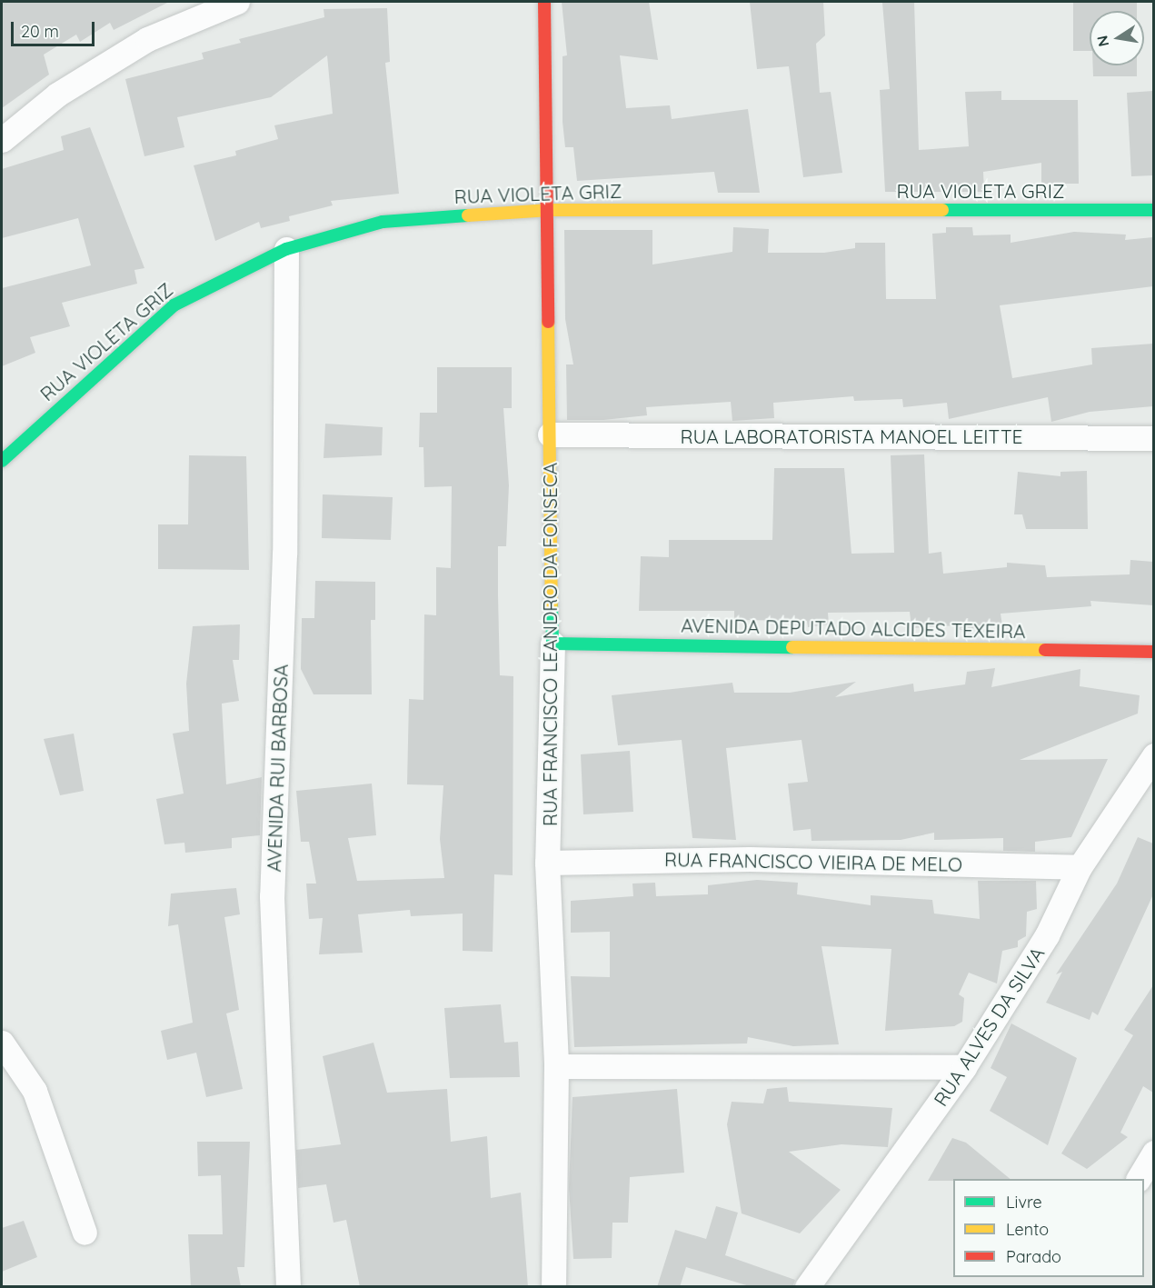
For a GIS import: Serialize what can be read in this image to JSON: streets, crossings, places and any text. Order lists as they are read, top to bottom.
{
  "streets": {
    "main road": ["RUA VIOLETA GRIZ", "AVENIDA DEPUTADO ALCIDES TEXEIRA", "RUA FRANCISCO LEANDRO DA FONSECA"],
    "street": [
      "RUA LABORATORISTA MANOEL LEITTE",
      "AVENIDA RUI BARBOSA",
      "RUA FRANCISCO VIEIRA DE MELO",
      "RUA ALVES DA SILVA"
    ]
  },
  "crossings": [
    ["RUA VIOLETA GRIZ", "RUA FRANCISCO LEANDRO DA FONSECA"],
    ["RUA VIOLETA GRIZ", "AVENIDA RUI BARBOSA"],
    ["RUA LABORATORISTA MANOEL LEITTE", "RUA FRANCISCO LEANDRO DA FONSECA"],
    ["AVENIDA DEPUTADO ALCIDES TEXEIRA", "RUA FRANCISCO LEANDRO DA FONSECA"],
    ["RUA FRANCISCO LEANDRO DA FONSECA", "RUA FRANCISCO VIEIRA DE MELO"],
    ["RUA FRANCISCO VIEIRA DE MELO", "RUA ALVES DA SILVA"]
  ],
  "legend": ["Livre", "Lento", "Parado"],
  "scale_bar": "20 m",
  "north": "left"
}
